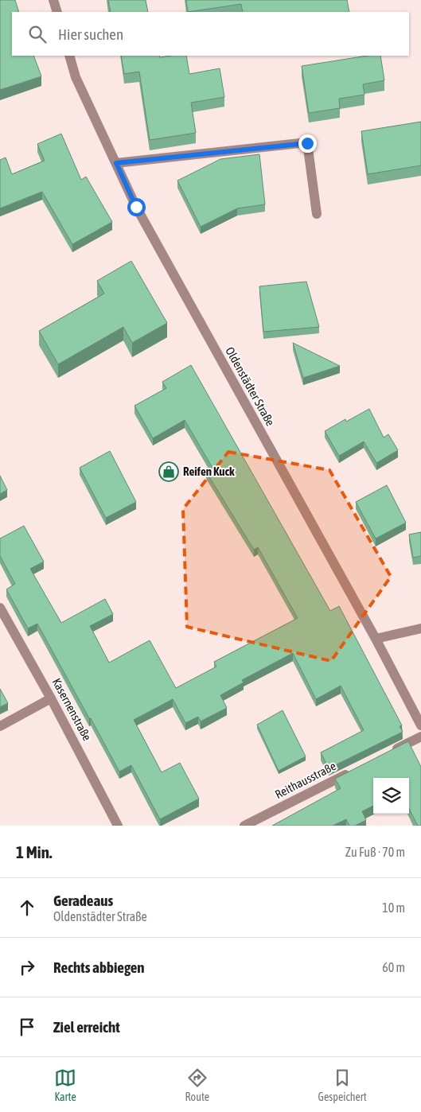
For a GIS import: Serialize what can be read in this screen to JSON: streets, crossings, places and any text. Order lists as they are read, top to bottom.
{
  "streets": {
    "street": ["Oldenstädter Straße", "Kasernenstraße", "Reithausstraße"]
  },
  "places": {
    "shop": ["Reifen Kuck"]
  },
  "page": {
    "search": "Hier suchen",
    "heading": ["1 Min.", "Zu Fuß · 70 m"],
    "list": [
      ["Geradeaus", "Oldenstädter Straße", "10 m"],
      ["Rechts abbiegen", "60 m"],
      "Ziel erreicht"
    ],
    "nav": ["Karte", "Route", "Gespeichert"]
  }
}
